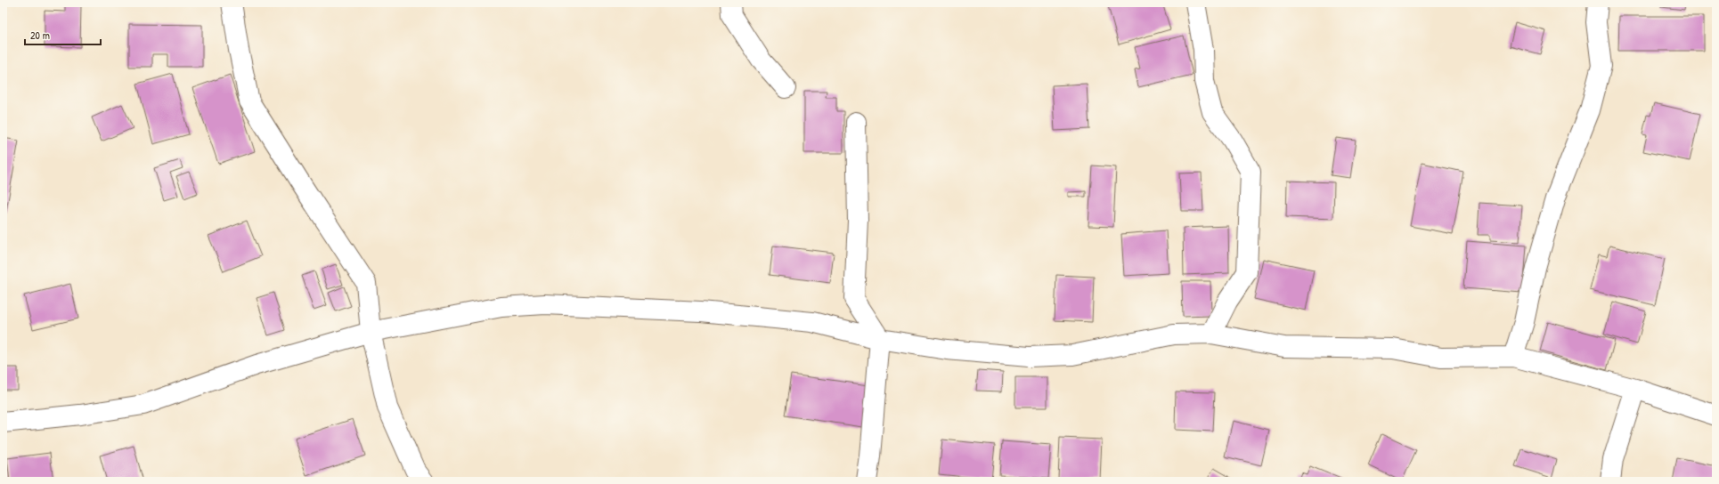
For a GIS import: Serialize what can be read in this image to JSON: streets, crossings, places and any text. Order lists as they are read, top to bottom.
{
  "scale_bar": "20 m"
}
